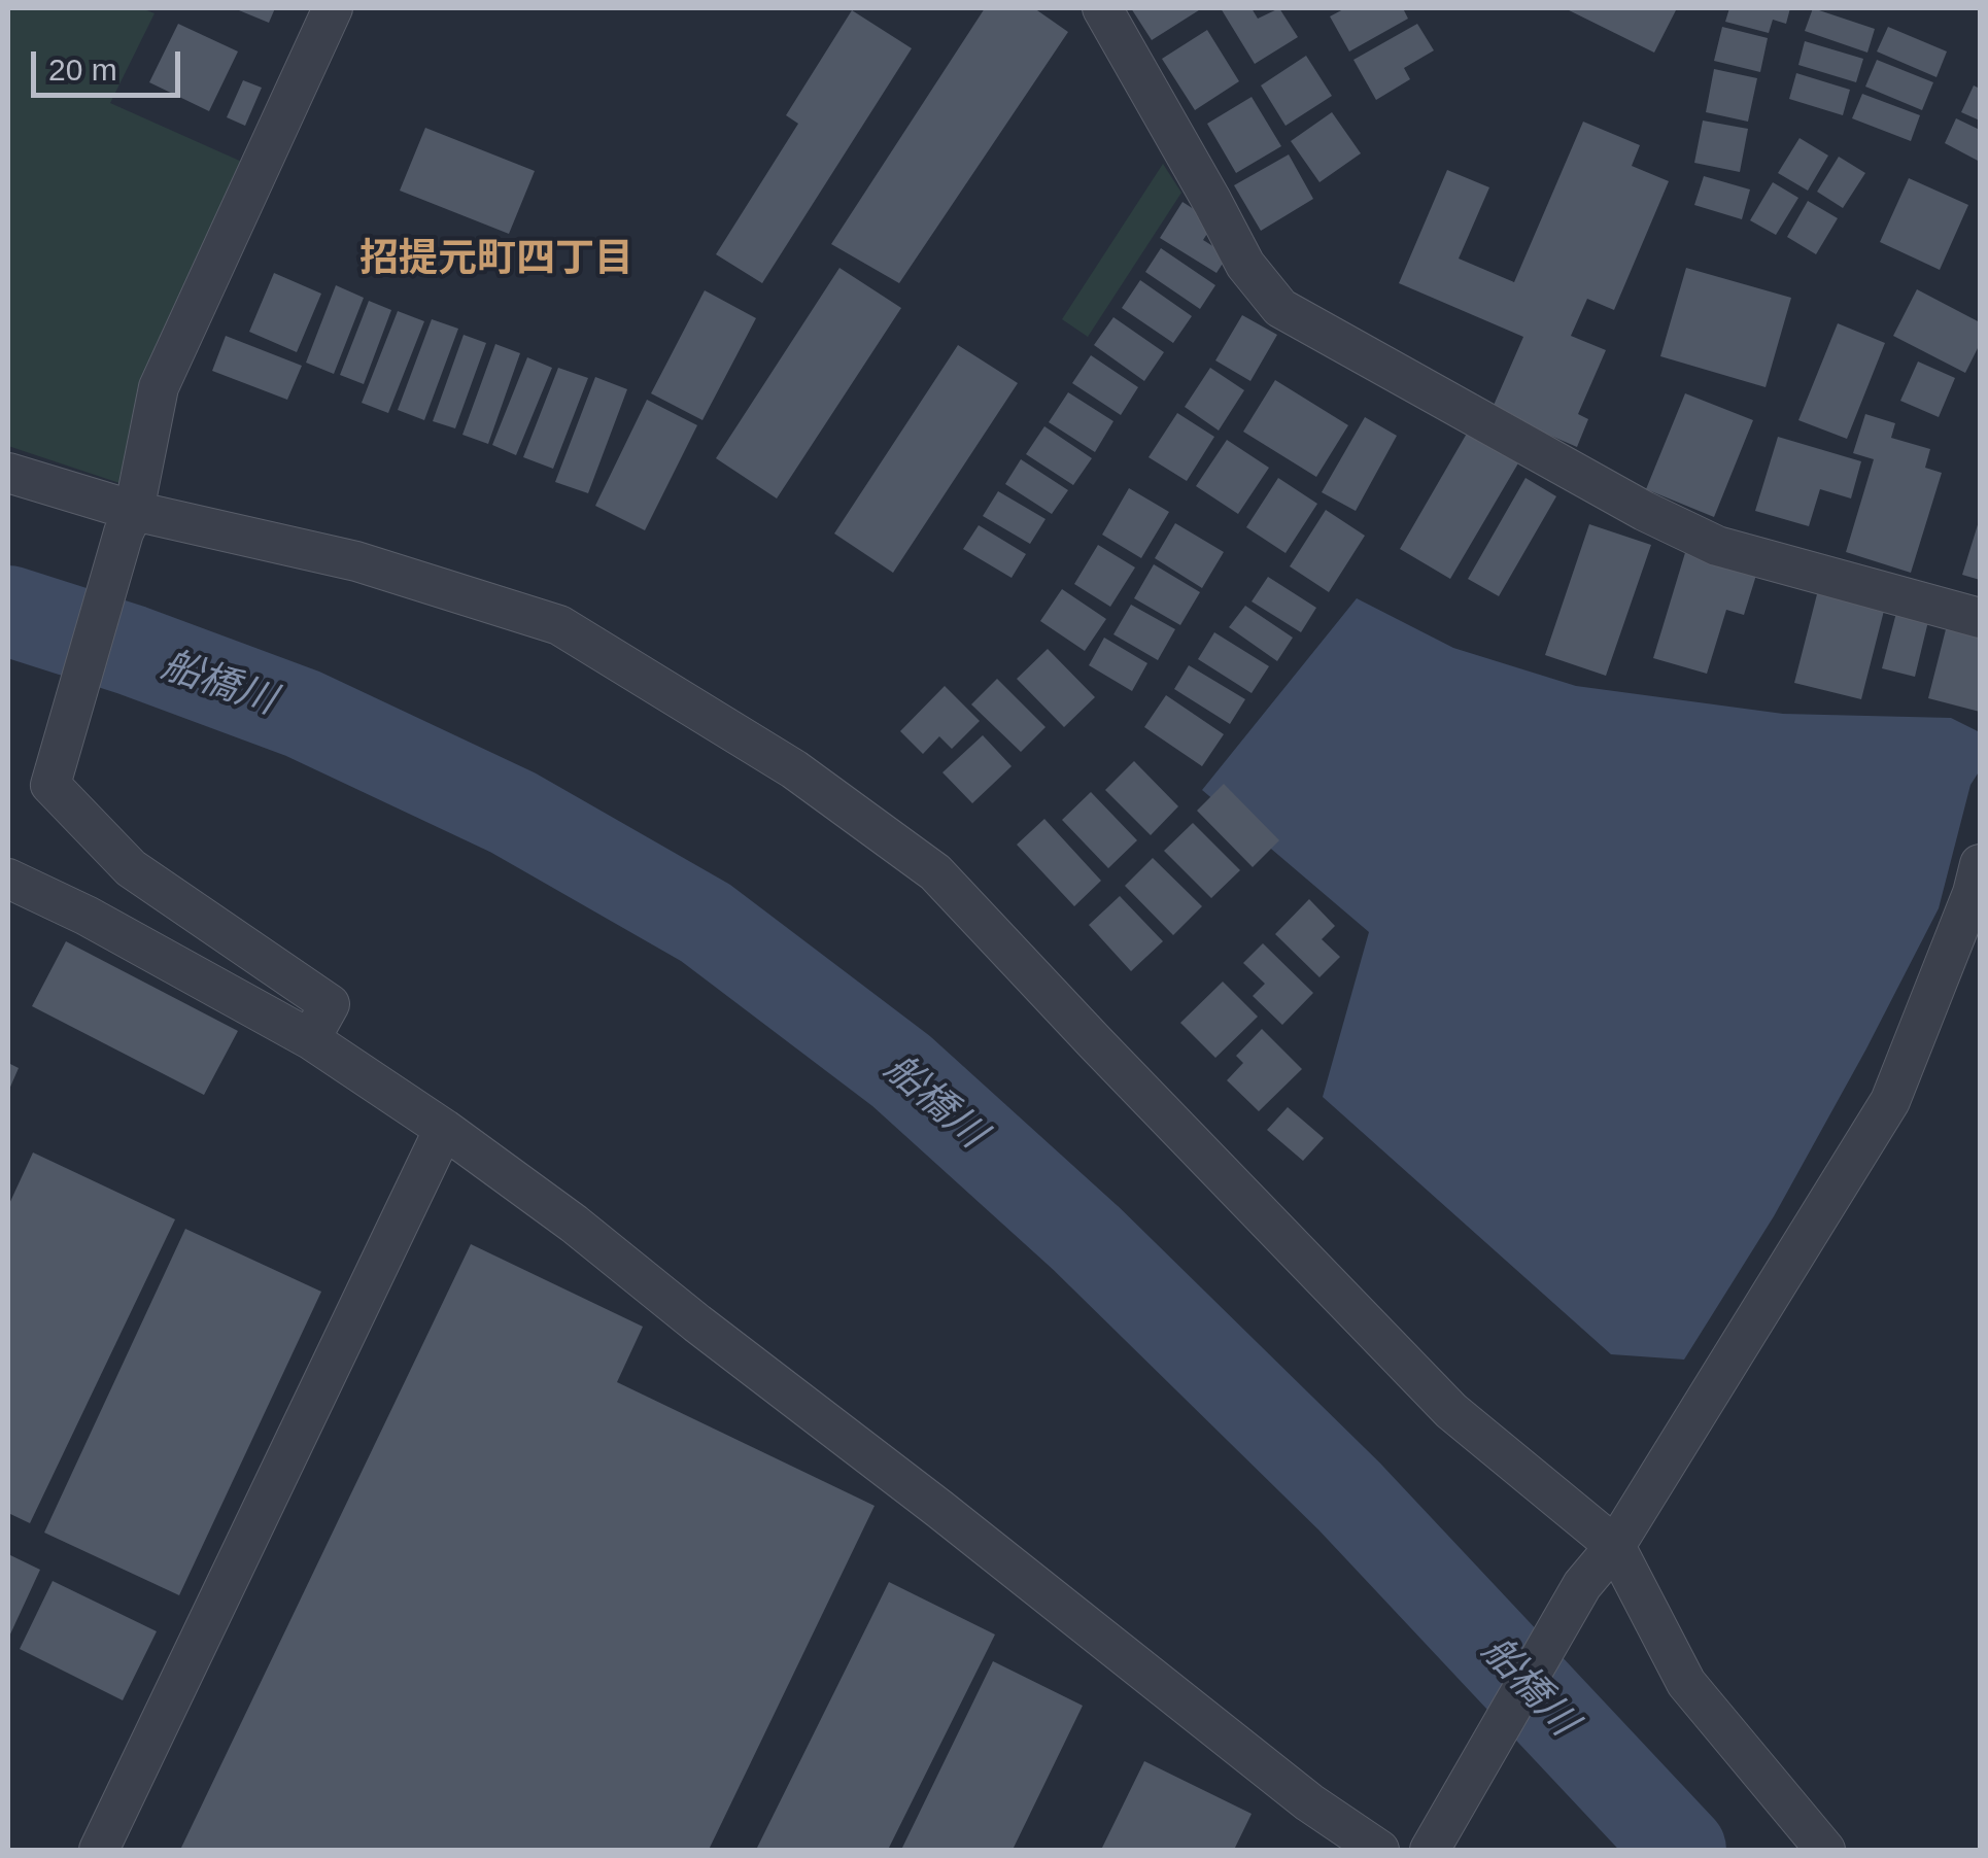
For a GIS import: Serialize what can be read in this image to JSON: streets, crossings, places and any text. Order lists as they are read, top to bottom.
{
  "districts": ["招提元町四丁目"],
  "water": ["船橋川"],
  "scale_bar": "20 m"
}
